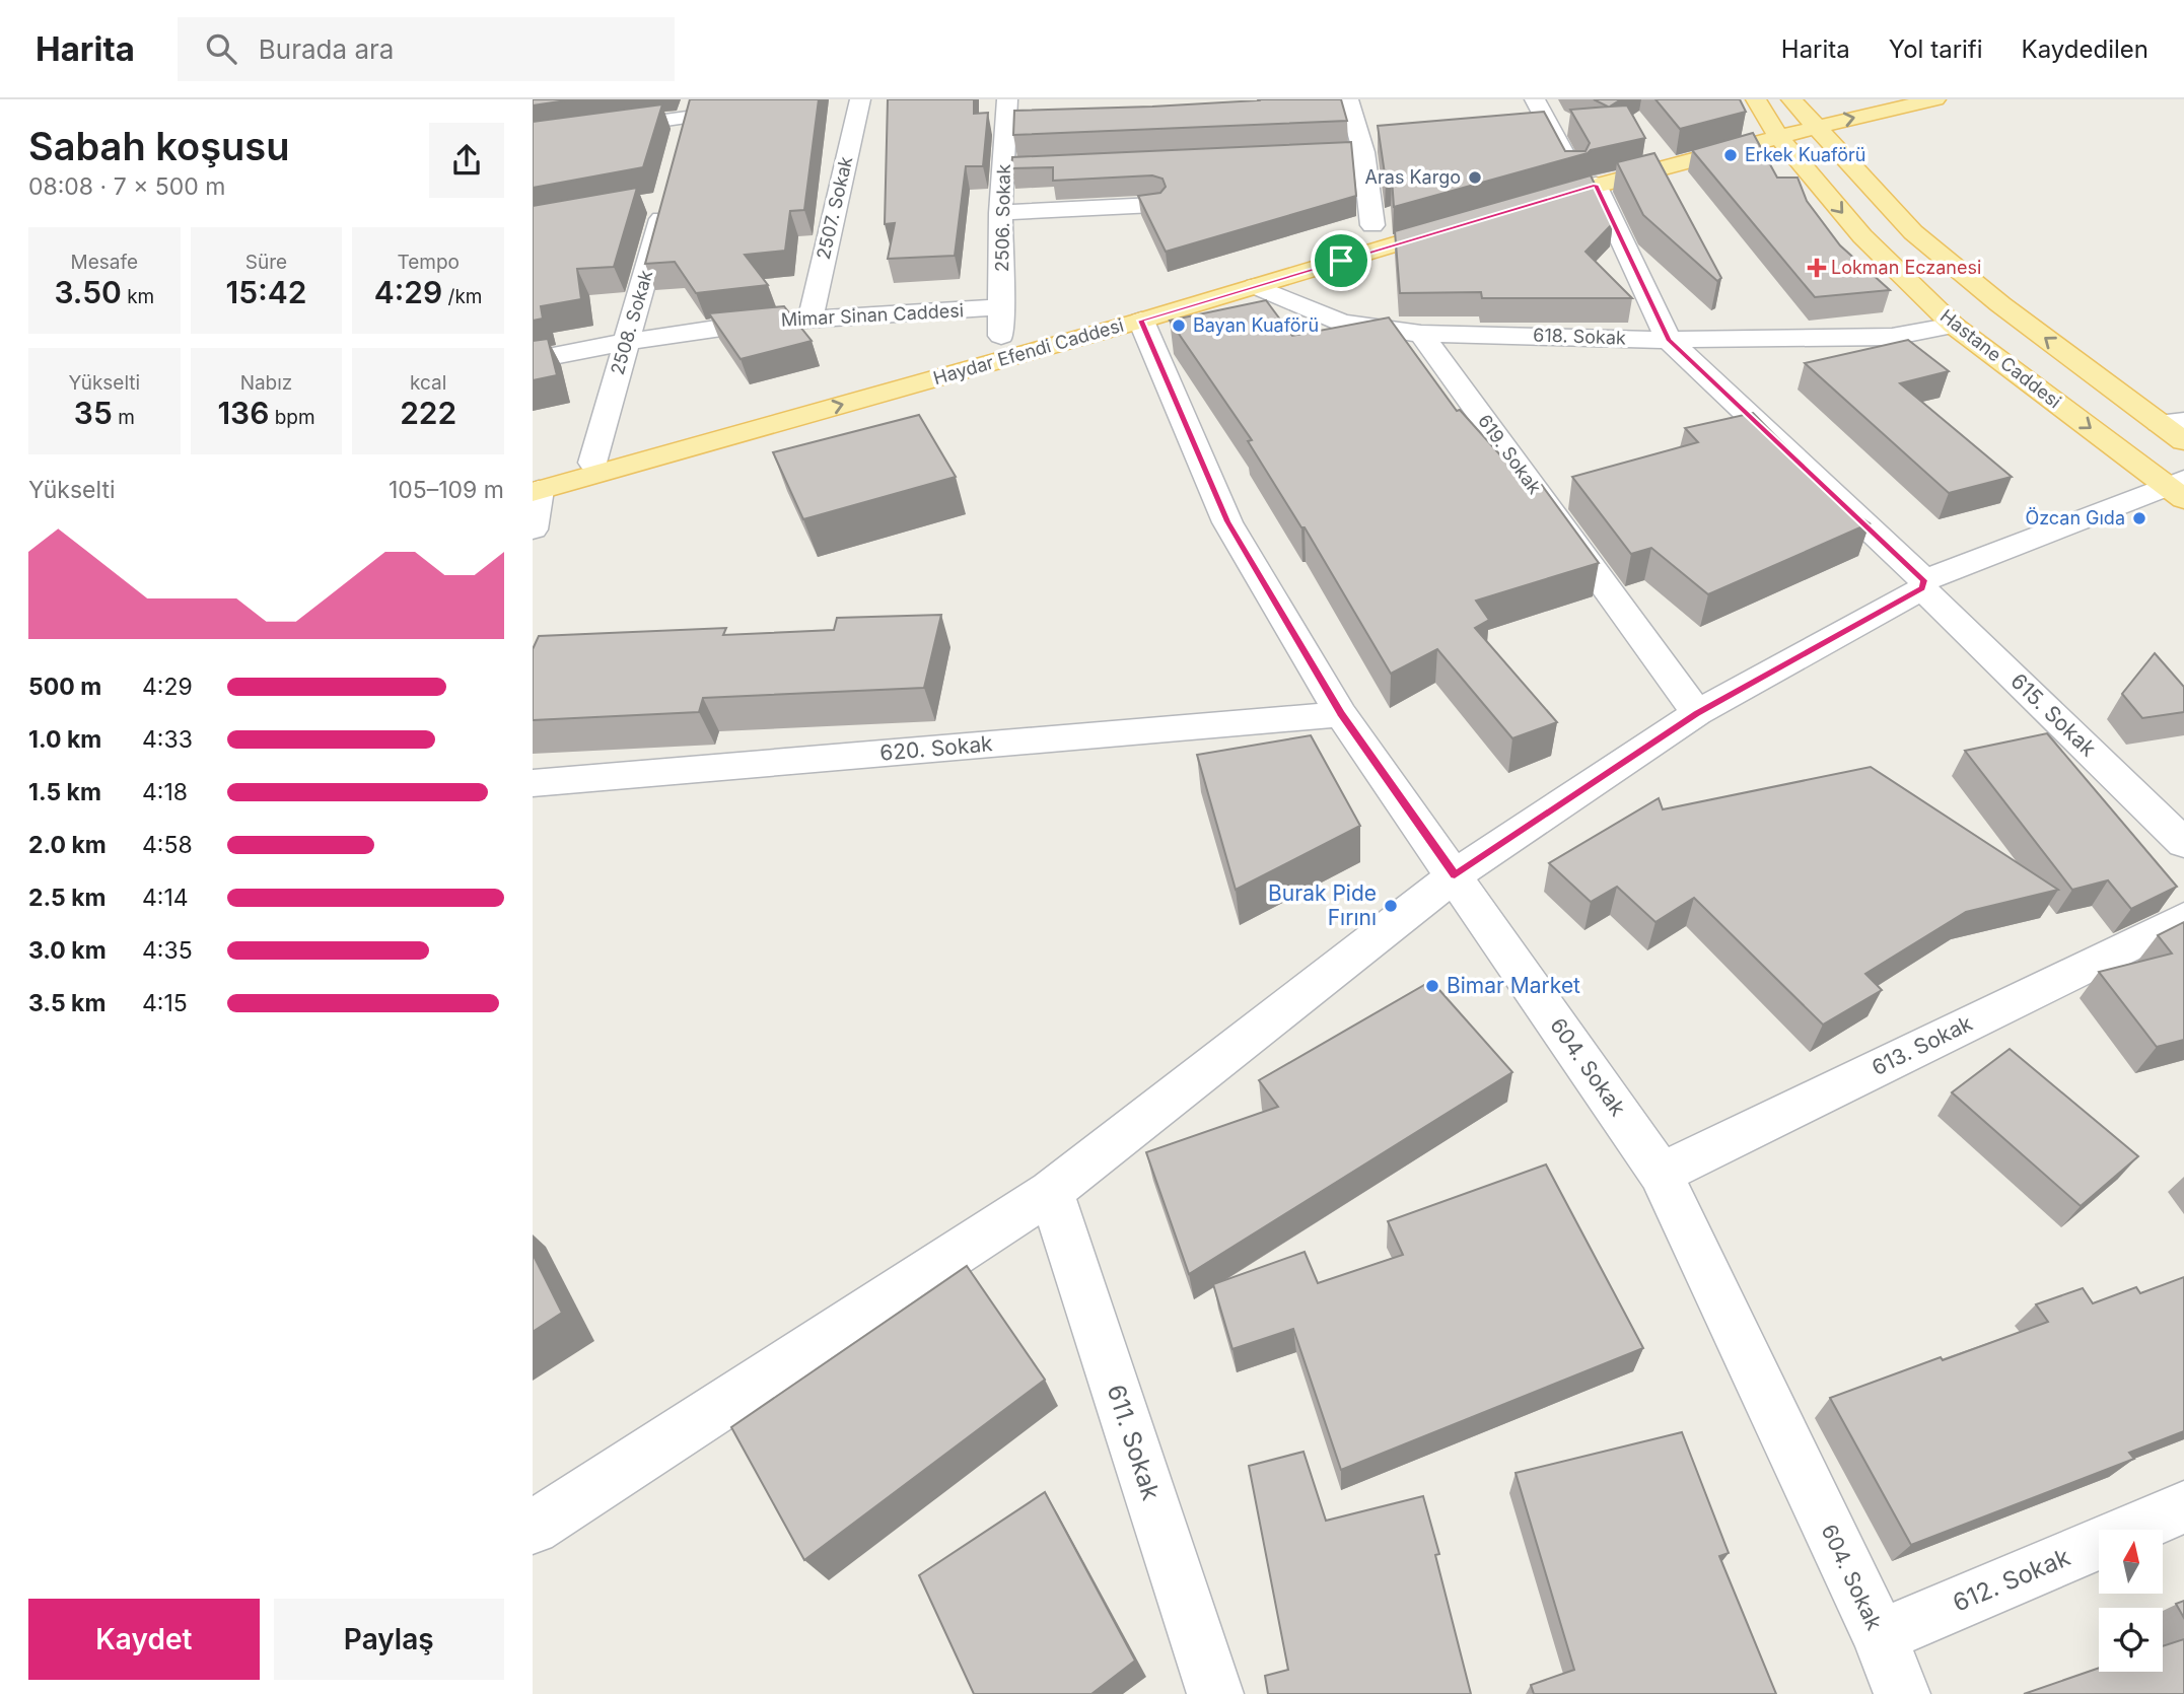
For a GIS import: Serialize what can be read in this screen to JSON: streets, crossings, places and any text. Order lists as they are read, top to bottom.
{
  "streets": {
    "main road": ["Haydar Efendi Caddesi", "Hastane Caddesi"],
    "street": [
      "2507. Sokak",
      "2506. Sokak",
      "Mimar Sinan Caddesi",
      "2508. Sokak",
      "618. Sokak",
      "619. Sokak",
      "615. Sokak",
      "620. Sokak",
      "613. Sokak",
      "604. Sokak",
      "611. Sokak",
      "612. Sokak"
    ]
  },
  "crossings": [
    ["2507. Sokak", "Mimar Sinan Caddesi"],
    ["2506. Sokak", "Mimar Sinan Caddesi"],
    ["2506. Sokak", "Haydar Efendi Caddesi"],
    ["Mimar Sinan Caddesi", "2508. Sokak"],
    ["2508. Sokak", "Haydar Efendi Caddesi"],
    ["618. Sokak", "Haydar Efendi Caddesi"],
    ["618. Sokak", "Hastane Caddesi"],
    ["618. Sokak", "619. Sokak"],
    ["618. Sokak", "615. Sokak"],
    ["Haydar Efendi Caddesi", "604. Sokak"],
    ["620. Sokak", "604. Sokak"],
    ["613. Sokak", "604. Sokak"],
    ["604. Sokak", "612. Sokak"]
  ],
  "places": {
    "other": [
      "Erkek Kuaförü",
      "Aras Kargo",
      "Bayan Kuaförü",
      "Özcan Gıda",
      "Burak Pide Fırını",
      "Bimar Market"
    ],
    "health": ["Lokman Eczanesi"]
  },
  "north": "top",
  "page": {
    "header": "Harita",
    "search": "Burada ara",
    "nav": ["Harita", "Yol tarifi", "Kaydedilen"],
    "heading": ["Sabah koşusu", "08:08 · 7 × 500 m"],
    "stats": [
      ["Mesafe", "3.50 km"],
      ["Süre", "15:42"],
      ["Tempo", "4:29 /km"],
      ["Yükselti", "35 m"],
      ["Nabız", "136 bpm"],
      ["kcal", "222"]
    ],
    "chart": ["Yükselti", "105–109 m"],
    "list": [
      {
        "name": "500 m",
        "note": "4:29"
      },
      {
        "name": "1.0 km",
        "note": "4:33"
      },
      {
        "name": "1.5 km",
        "note": "4:18"
      },
      {
        "name": "2.0 km",
        "note": "4:58"
      },
      {
        "name": "2.5 km",
        "note": "4:14"
      },
      {
        "name": "3.0 km",
        "note": "4:35"
      },
      {
        "name": "3.5 km",
        "note": "4:15"
      }
    ],
    "buttons": ["Kaydet", "Paylaş"]
  }
}
